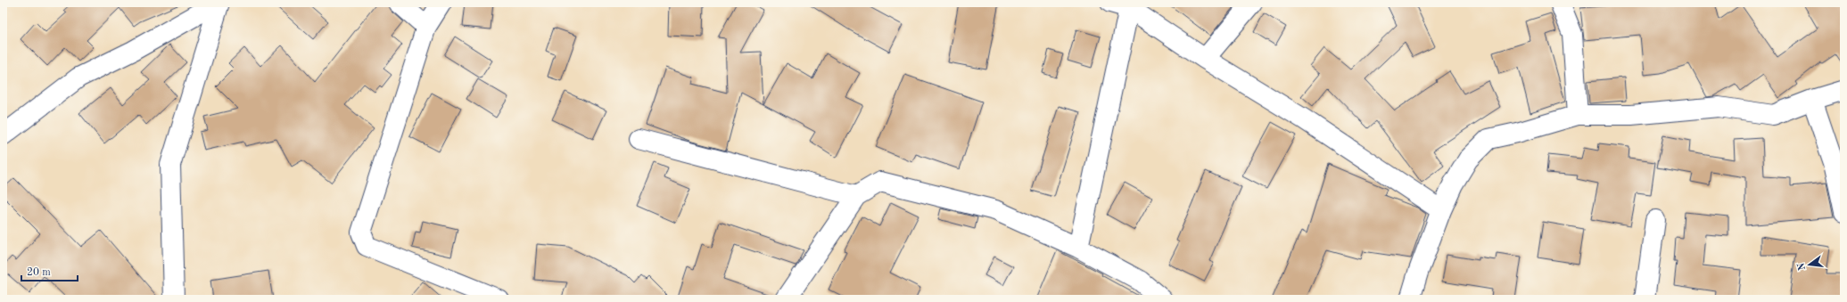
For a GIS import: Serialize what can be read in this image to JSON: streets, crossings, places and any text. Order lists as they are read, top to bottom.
{
  "scale_bar": "20 m",
  "north": "left"
}
